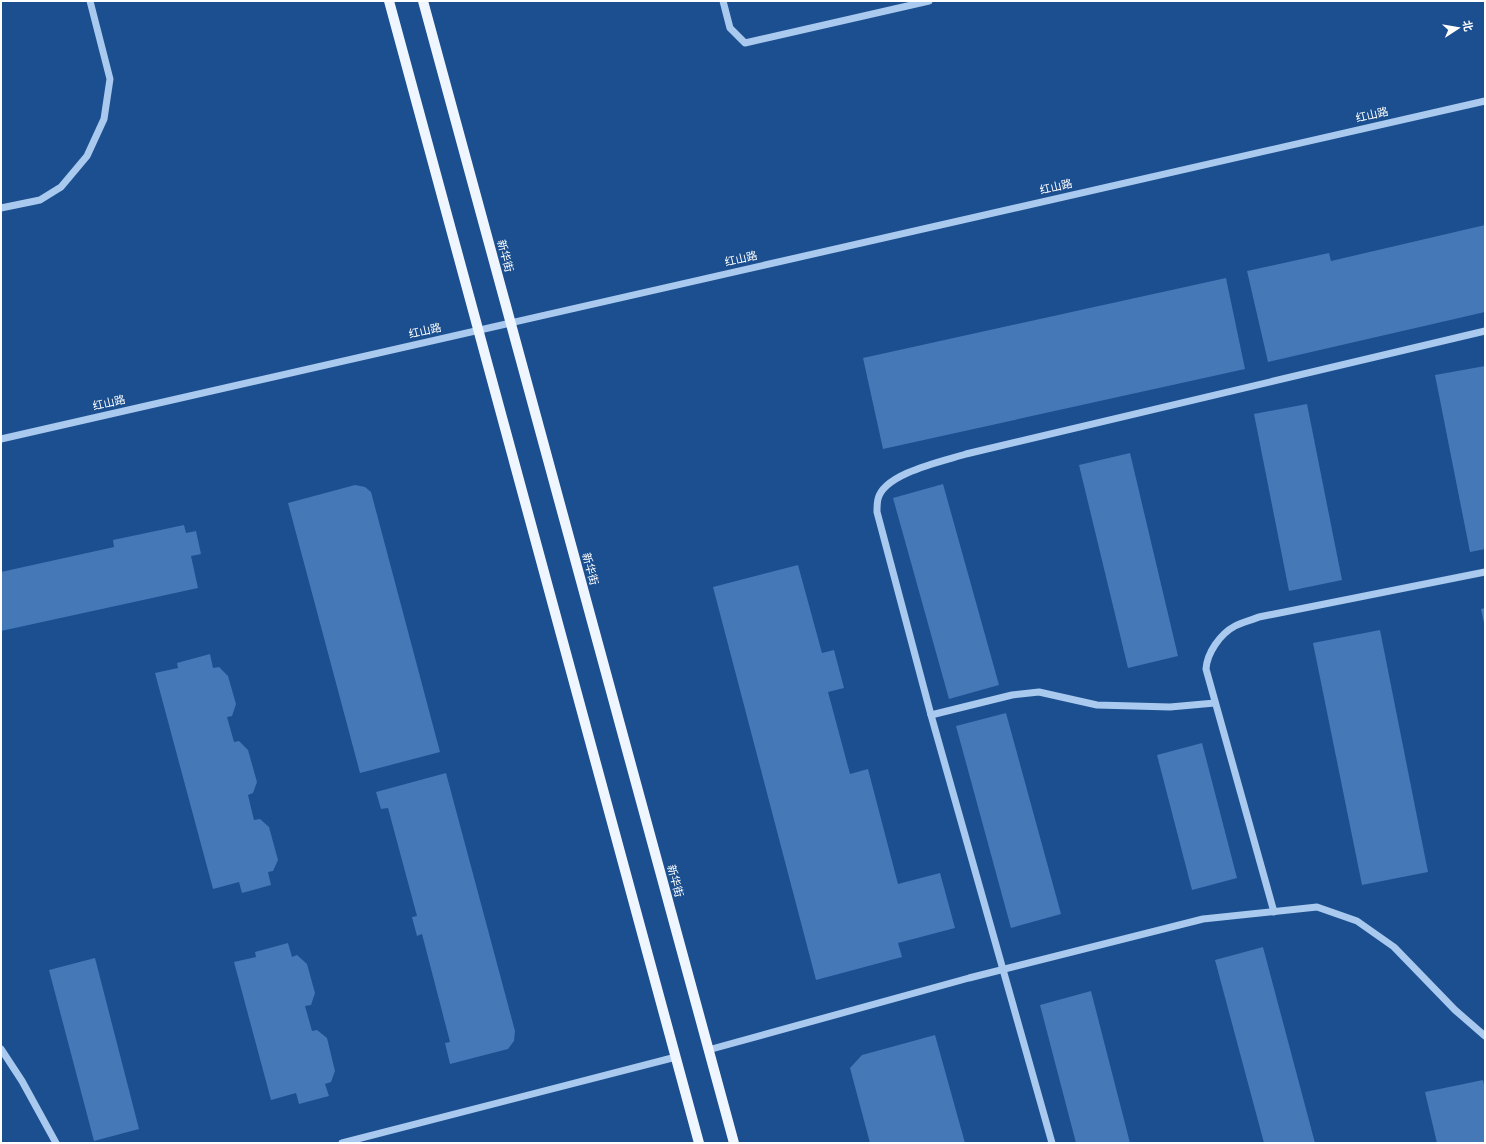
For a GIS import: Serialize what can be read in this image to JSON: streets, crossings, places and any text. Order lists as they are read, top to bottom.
{
  "streets": {
    "main road": ["新华街"],
    "street": ["红山路"]
  },
  "crossings": [
    ["红山路", "新华街"]
  ],
  "north": "right"
}
